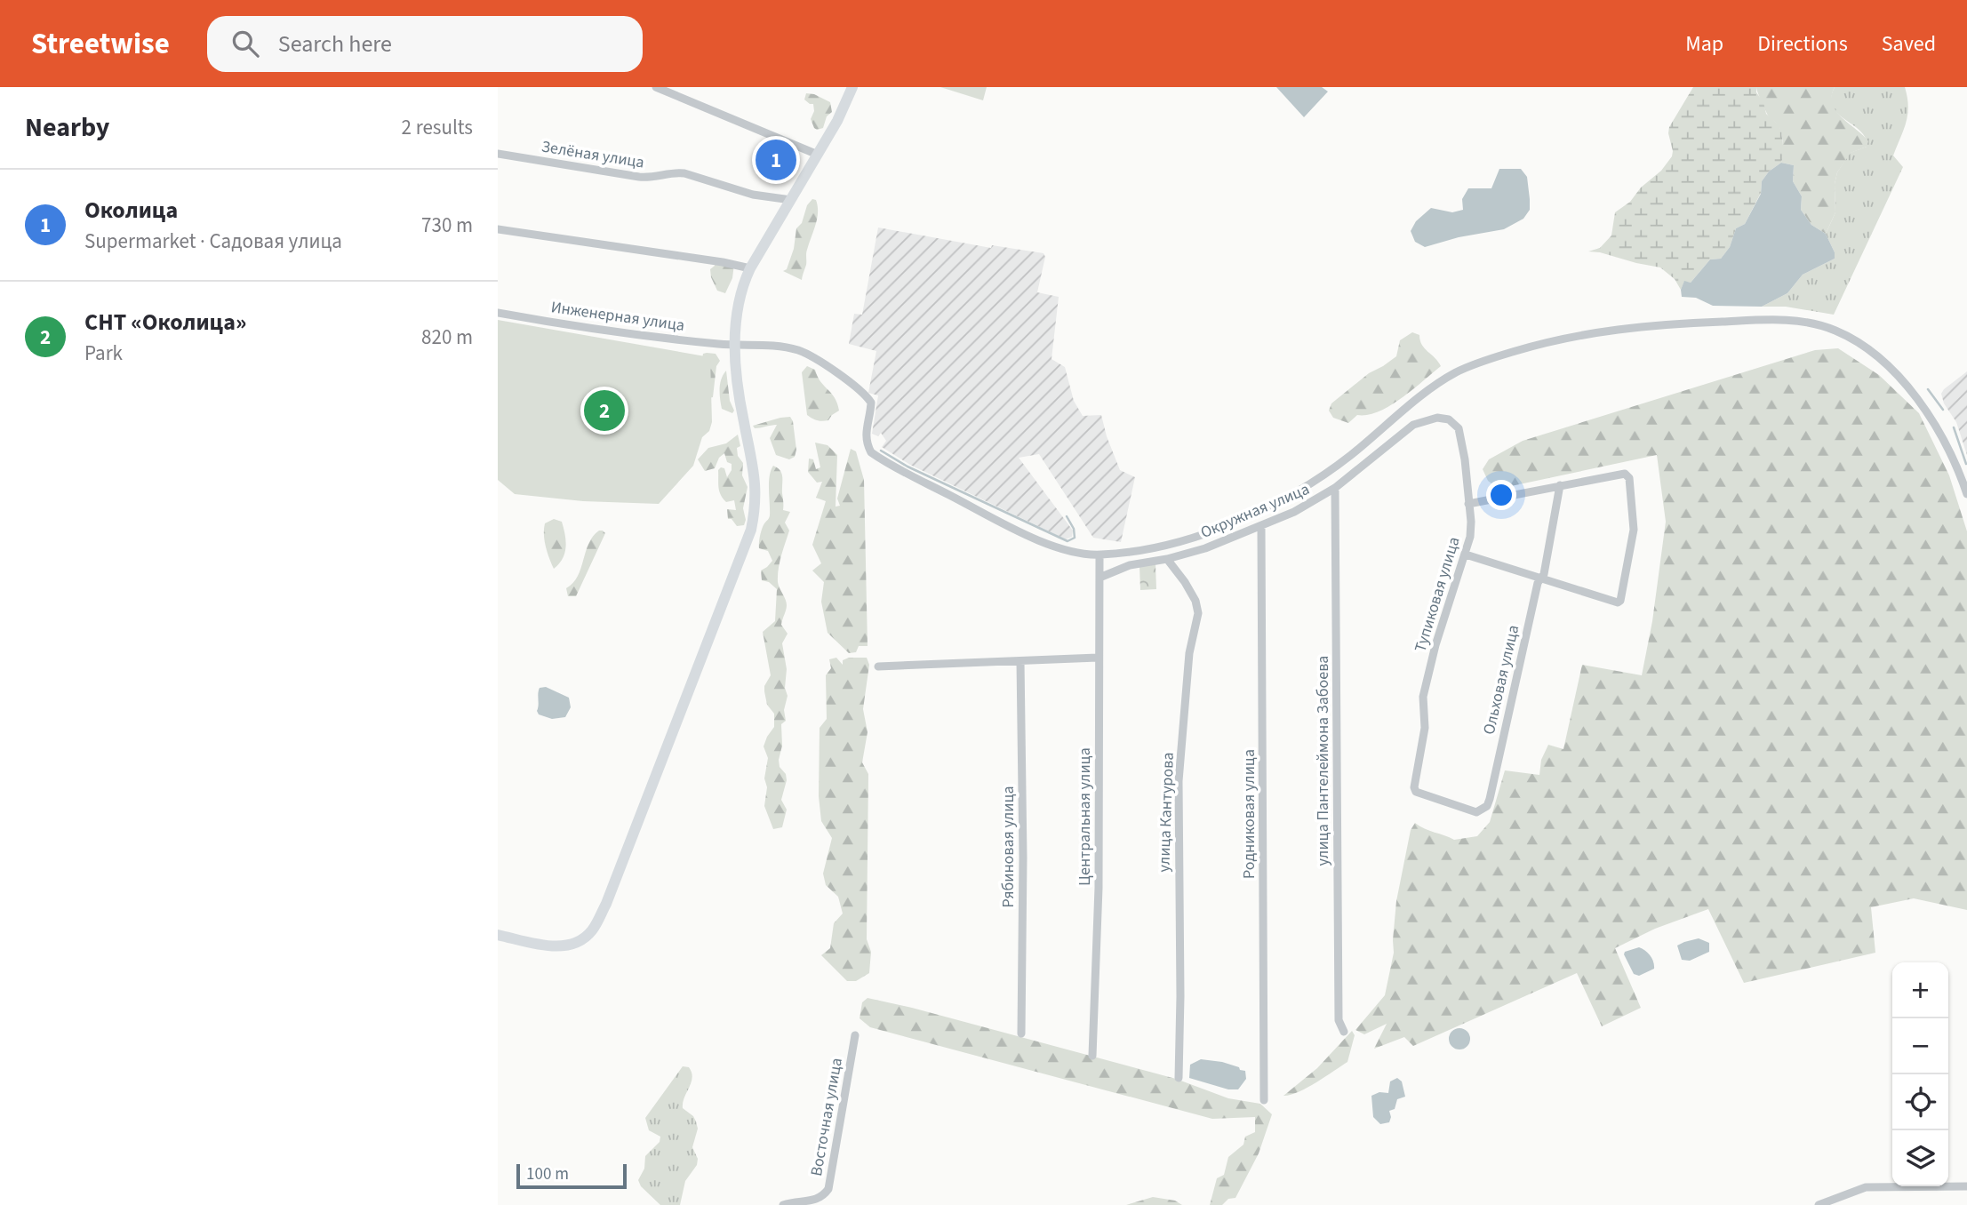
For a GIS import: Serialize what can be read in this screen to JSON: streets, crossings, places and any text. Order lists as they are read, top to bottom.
{
  "streets": {
    "street": [
      "Зелёная улица",
      "Инженерная улица",
      "Окружная улица",
      "Тупиковая улица",
      "Ольховая улица",
      "улица Пантелеймона Забоева",
      "улица Кантурова",
      "Родниковая улица",
      "Центральная улица",
      "Рябиновая улица",
      "Восточная улица"
    ]
  },
  "crossings": [
    ["Инженерная улица", "Центральная улица"],
    ["Окружная улица", "Тупиковая улица"],
    ["Окружная улица", "улица Пантелеймона Забоева"],
    ["Окружная улица", "улица Кантурова"],
    ["Окружная улица", "Родниковая улица"],
    ["Окружная улица", "Центральная улица"],
    ["Тупиковая улица", "Ольховая улица"]
  ],
  "scale_bar": "100 m",
  "page": {
    "header": "Streetwise",
    "search": "Search here",
    "nav": ["Map", "Directions", "Saved"],
    "heading": ["Nearby", "2 results"],
    "pins": ["1", "2"],
    "list": [
      {
        "mark": "1",
        "name": "Околица",
        "note": "Supermarket · Садовая улица",
        "value": "730 m"
      },
      {
        "mark": "2",
        "name": "СНТ «Околица»",
        "note": "Park",
        "value": "820 m"
      }
    ],
    "map_buttons": ["+", "−"],
    "scale": "100 m"
  }
}
